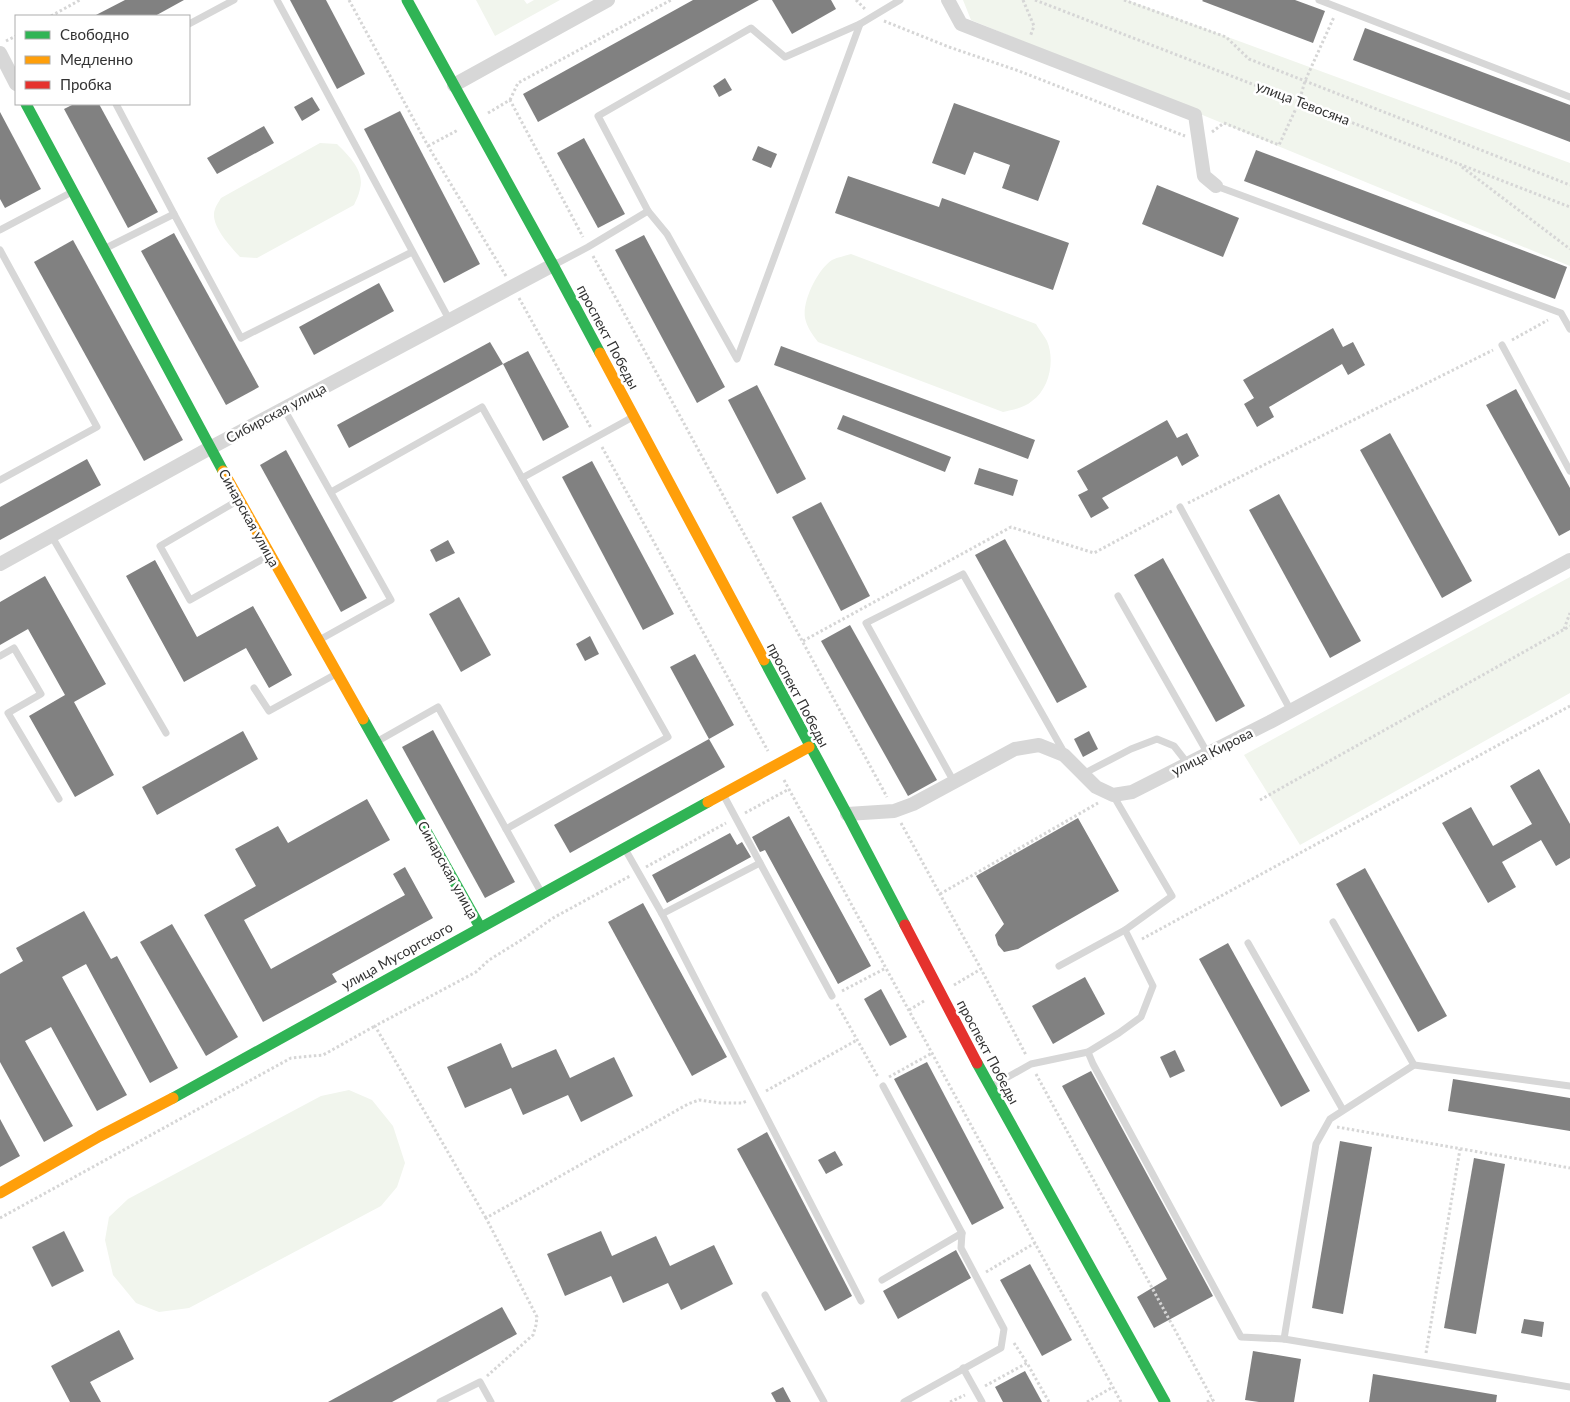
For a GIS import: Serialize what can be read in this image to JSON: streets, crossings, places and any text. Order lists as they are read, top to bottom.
{
  "streets": {
    "street": [
      "проспект Победы",
      "Сибирская улица",
      "Синарская улица",
      "улица Кирова",
      "улица Мусоргского"
    ],
    "path": ["улица Тевосяна"]
  },
  "crossings": [
    ["проспект Победы", "Сибирская улица"],
    ["проспект Победы", "улица Мусоргского"],
    ["Сибирская улица", "Синарская улица"],
    ["Синарская улица", "улица Мусоргского"]
  ],
  "legend": ["Свободно", "Медленно", "Пробка"]
}
